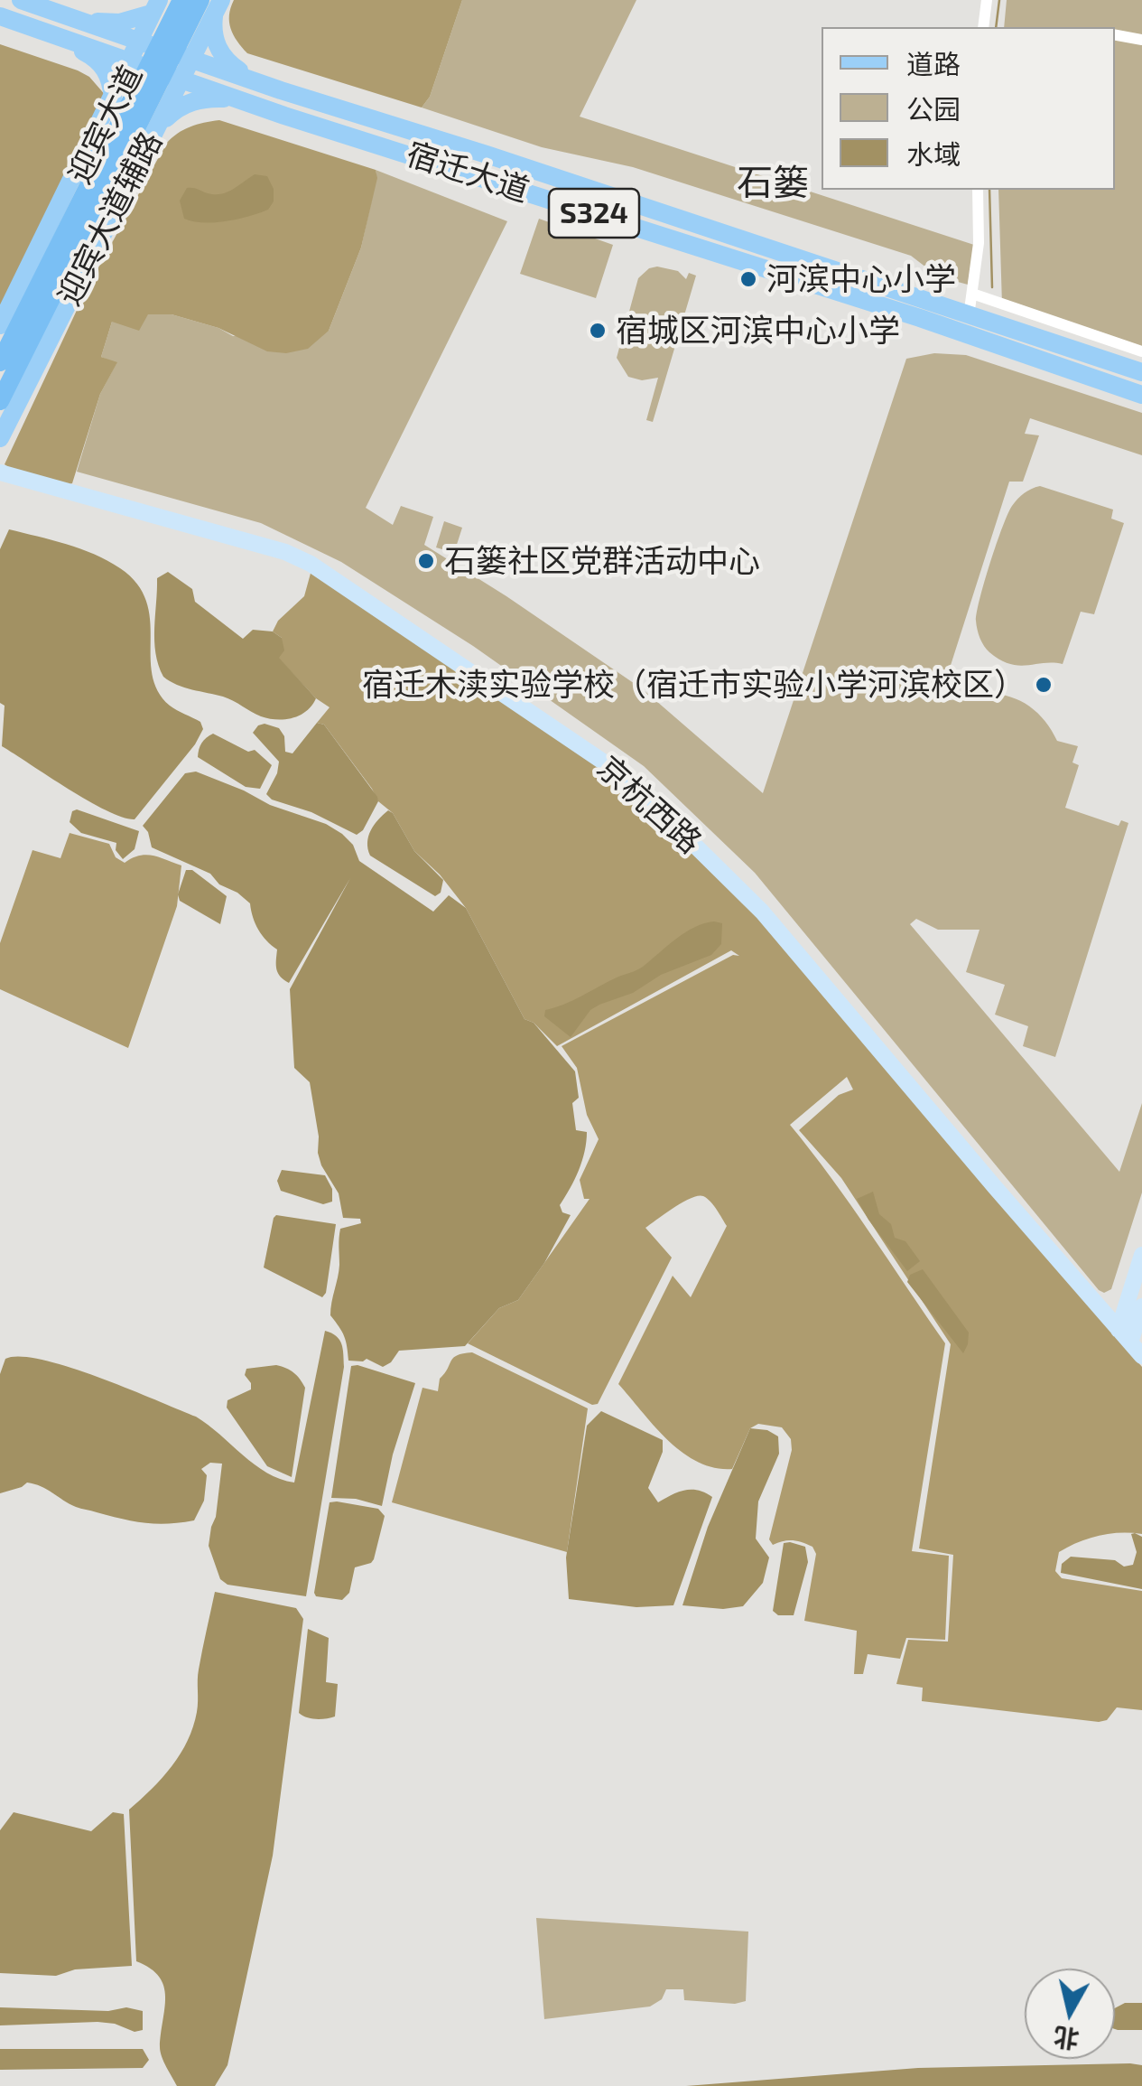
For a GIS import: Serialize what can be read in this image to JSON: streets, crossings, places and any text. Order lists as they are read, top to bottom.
{
  "streets": {
    "highway": ["迎宾大道"],
    "main road": [
      "宿迁大道",
      "S324",
      "迎宾大道辅路",
      "京杭西路"
    ]
  },
  "crossings": [
    ["迎宾大道", "迎宾大道辅路"],
    ["宿迁大道", "迎宾大道辅路"]
  ],
  "districts": ["石篓"],
  "places": [
    "河滨中心小学",
    "宿城区河滨中心小学",
    "石篓社区党群活动中心",
    "宿迁木渎实验学校（宿迁市实验小学河滨校区）"
  ],
  "legend": ["道路", "公园", "水域"],
  "north": "bottom"
}
